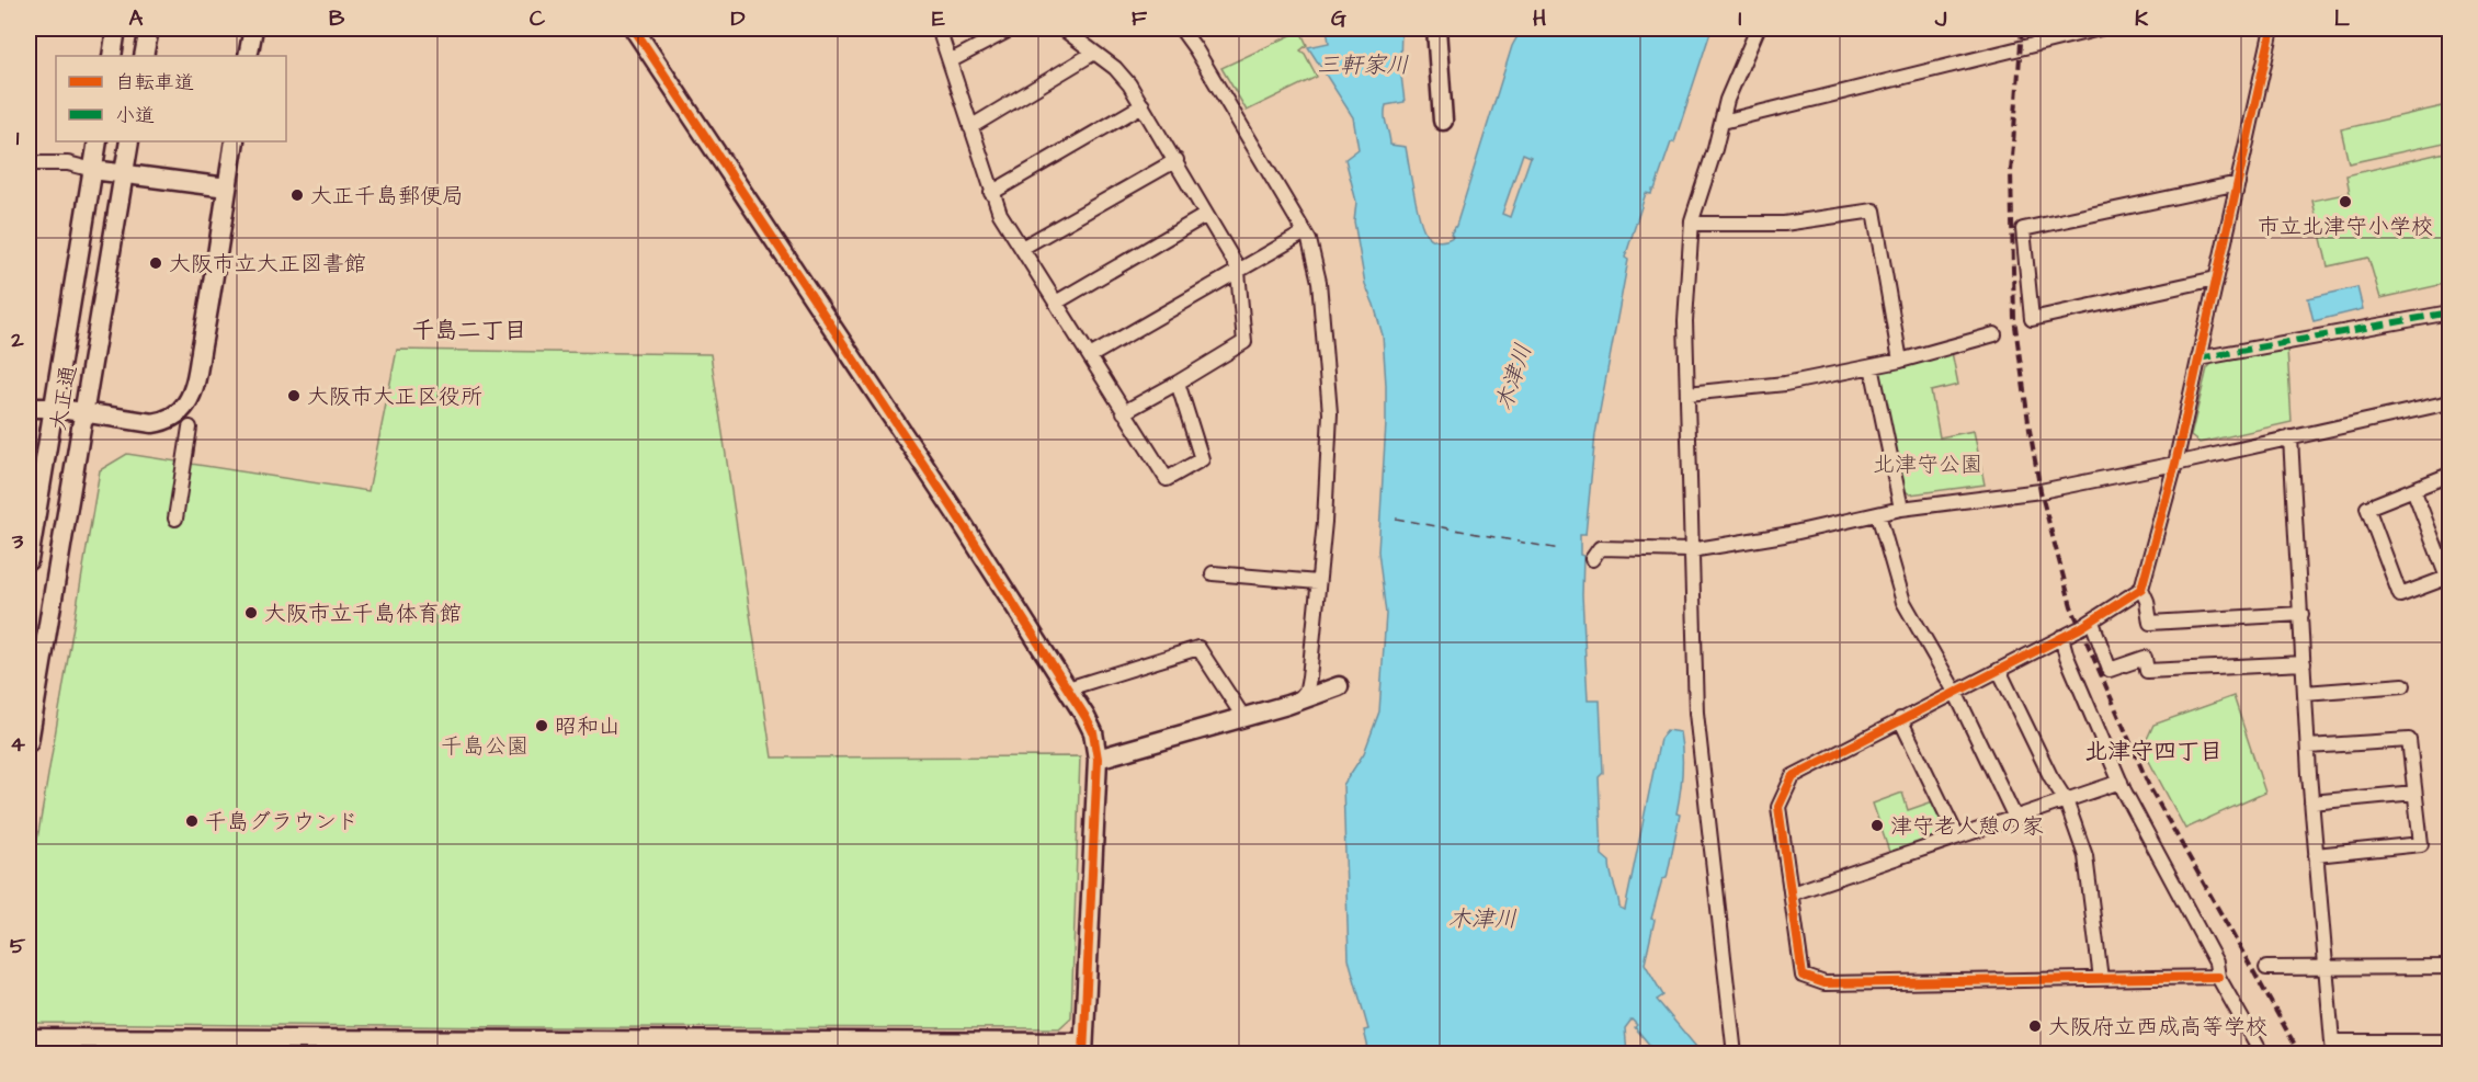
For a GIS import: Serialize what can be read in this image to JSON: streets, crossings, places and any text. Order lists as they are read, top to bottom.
{
  "streets": {
    "street": ["大正通"]
  },
  "districts": ["千島二丁目", "北津守四丁目"],
  "water": ["三軒家川", "木津川"],
  "parks": ["北津守公園", "千島公園"],
  "places": [
    "大正千島郵便局",
    "市立北津守小学校",
    "大阪市立大正図書館",
    "大阪市大正区役所",
    "大阪市立千島体育館",
    "昭和山",
    "千島グラウンド",
    "津守老人憩の家",
    "大阪府立西成高等学校"
  ],
  "legend": ["自転車道", "小道"],
  "grid": {
    "columns": [
      "A",
      "B",
      "C",
      "D",
      "E",
      "F",
      "G",
      "H",
      "I",
      "J",
      "K",
      "L"
    ],
    "rows": [
      "1",
      "2",
      "3",
      "4",
      "5"
    ]
  }
}
